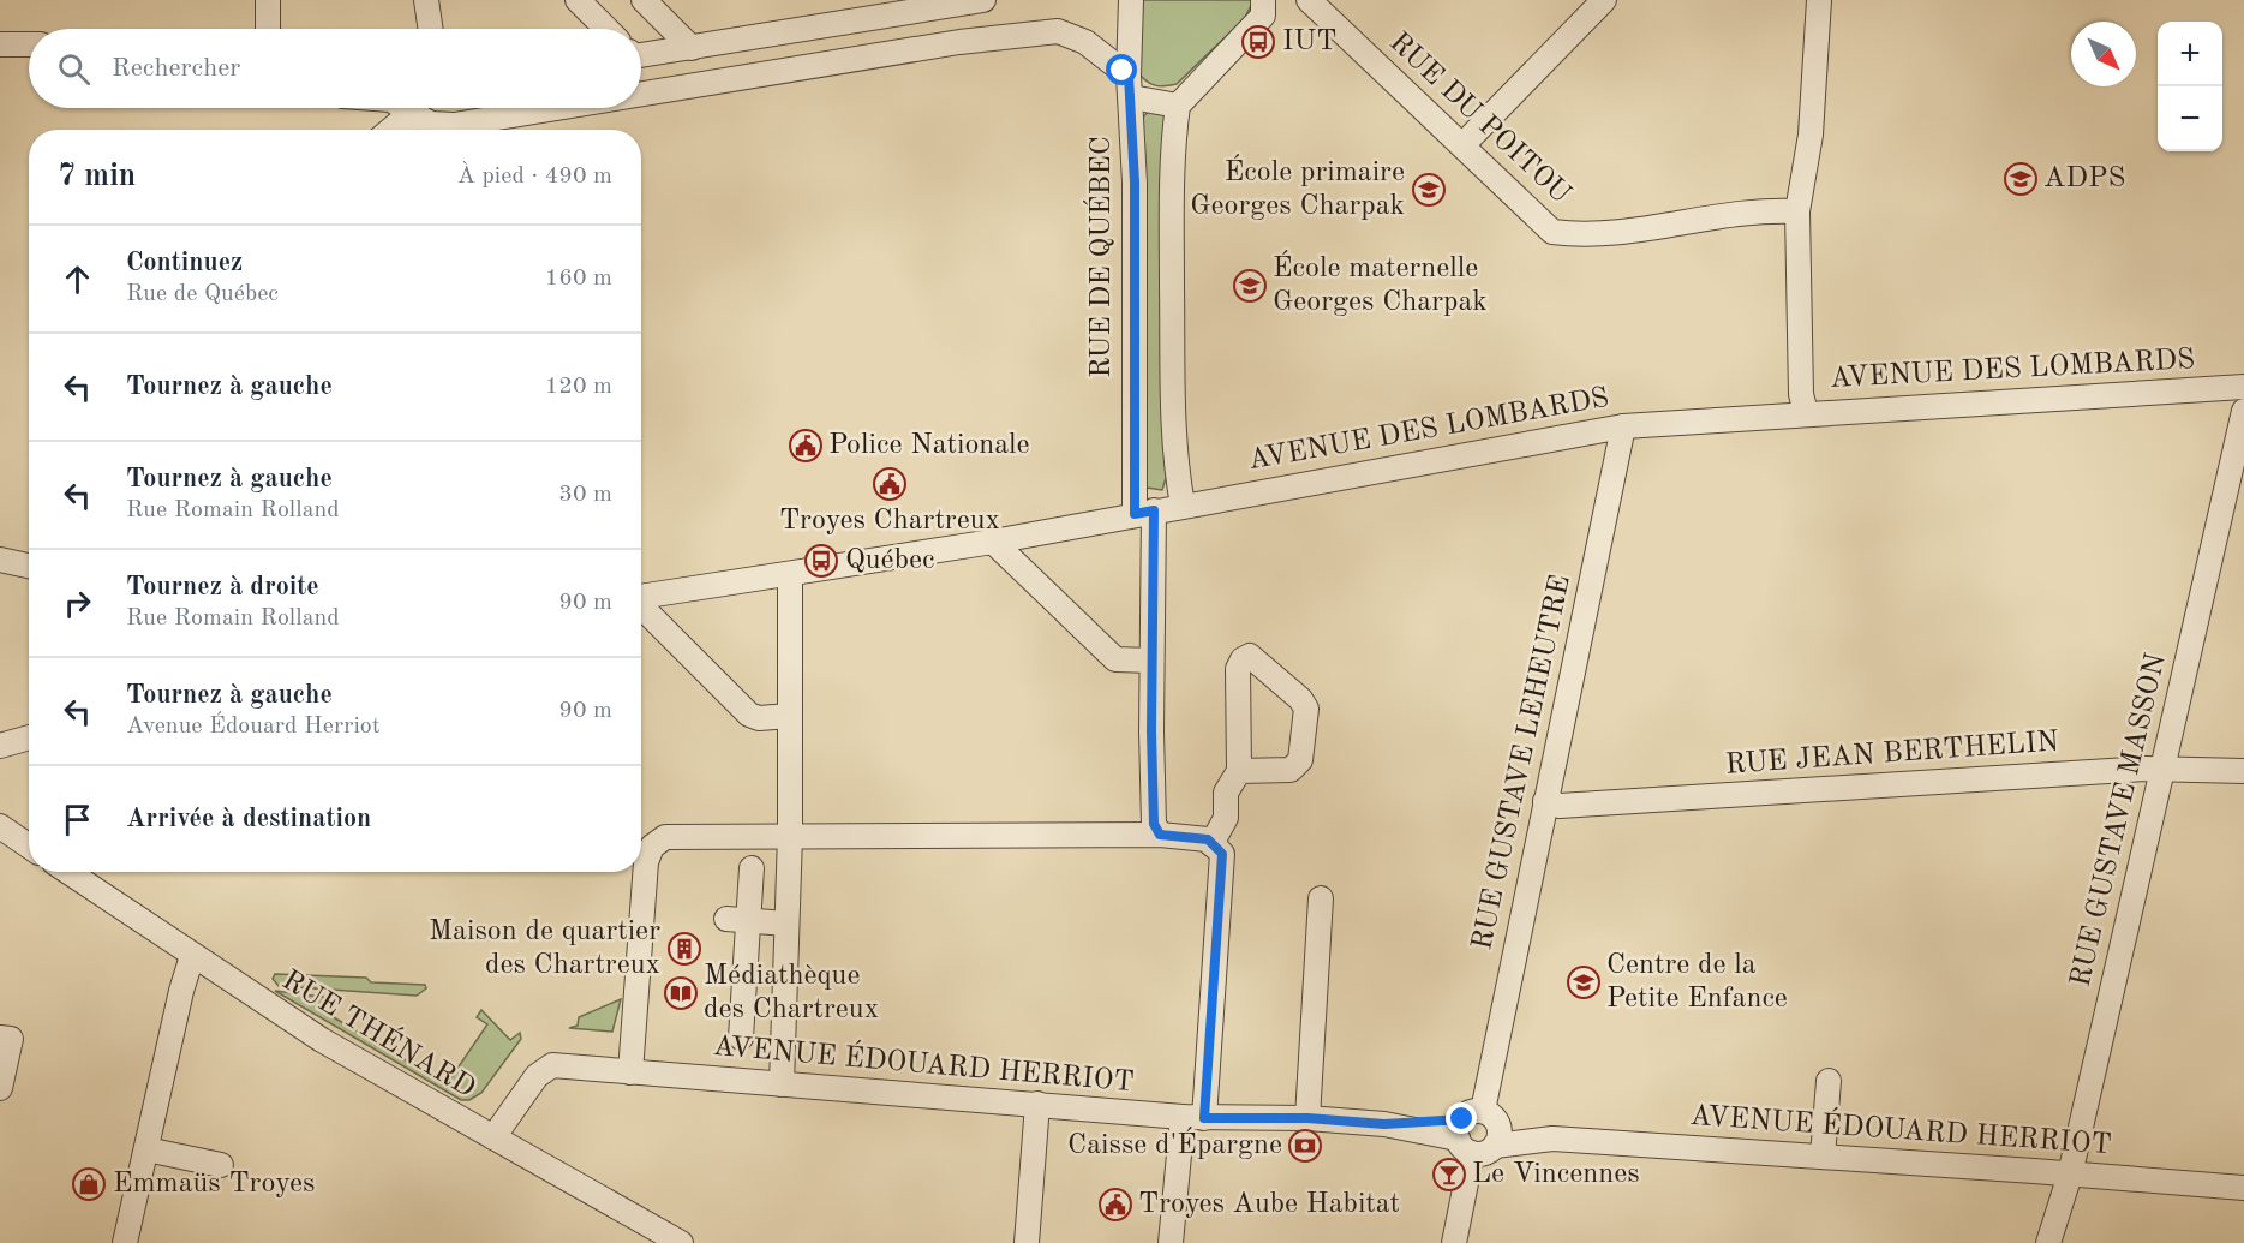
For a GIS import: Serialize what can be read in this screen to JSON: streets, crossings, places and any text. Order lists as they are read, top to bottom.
{
  "streets": {
    "street": [
      "RUE DU POITOU",
      "RUE DE QUÉBEC",
      "AVENUE DES LOMBARDS",
      "RUE JEAN BERTHELIN",
      "RUE GUSTAVE LEHEUTRE",
      "RUE GUSTAVE MASSON",
      "RUE THÉNARD",
      "AVENUE ÉDOUARD HERRIOT"
    ]
  },
  "crossings": [
    ["RUE DE QUÉBEC", "AVENUE DES LOMBARDS"],
    ["AVENUE DES LOMBARDS", "RUE GUSTAVE LEHEUTRE"],
    ["RUE JEAN BERTHELIN", "RUE GUSTAVE LEHEUTRE"],
    ["RUE JEAN BERTHELIN", "RUE GUSTAVE MASSON"],
    ["RUE GUSTAVE LEHEUTRE", "AVENUE ÉDOUARD HERRIOT"],
    ["RUE GUSTAVE MASSON", "AVENUE ÉDOUARD HERRIOT"],
    ["RUE THÉNARD", "AVENUE ÉDOUARD HERRIOT"]
  ],
  "places": {
    "bus stop": ["IUT", "Québec"],
    "school or university": [
      "ADPS",
      "École primaire Georges Charpak",
      "École maternelle Georges Charpak",
      "Centre de la Petite Enfance"
    ],
    "public building": ["Police Nationale", "Troyes Chartreux", "Troyes Aube Habitat"],
    "building": ["Maison de quartier des Chartreux"],
    "library": ["Médiathèque des Chartreux"],
    "bank": ["Caisse d'Épargne"],
    "bar": ["Le Vincennes"],
    "shop": ["Emmaüs Troyes"]
  },
  "north": "bottom right",
  "page": {
    "map_buttons": ["+", "−"],
    "search": "Rechercher",
    "heading": ["7 min", "À pied · 490 m"],
    "list": [
      ["Continuez", "Rue de Québec", "160 m"],
      ["Tournez à gauche", "120 m"],
      ["Tournez à gauche", "Rue Romain Rolland", "30 m"],
      ["Tournez à droite", "Rue Romain Rolland", "90 m"],
      ["Tournez à gauche", "Avenue Édouard Herriot", "90 m"],
      "Arrivée à destination"
    ]
  }
}
